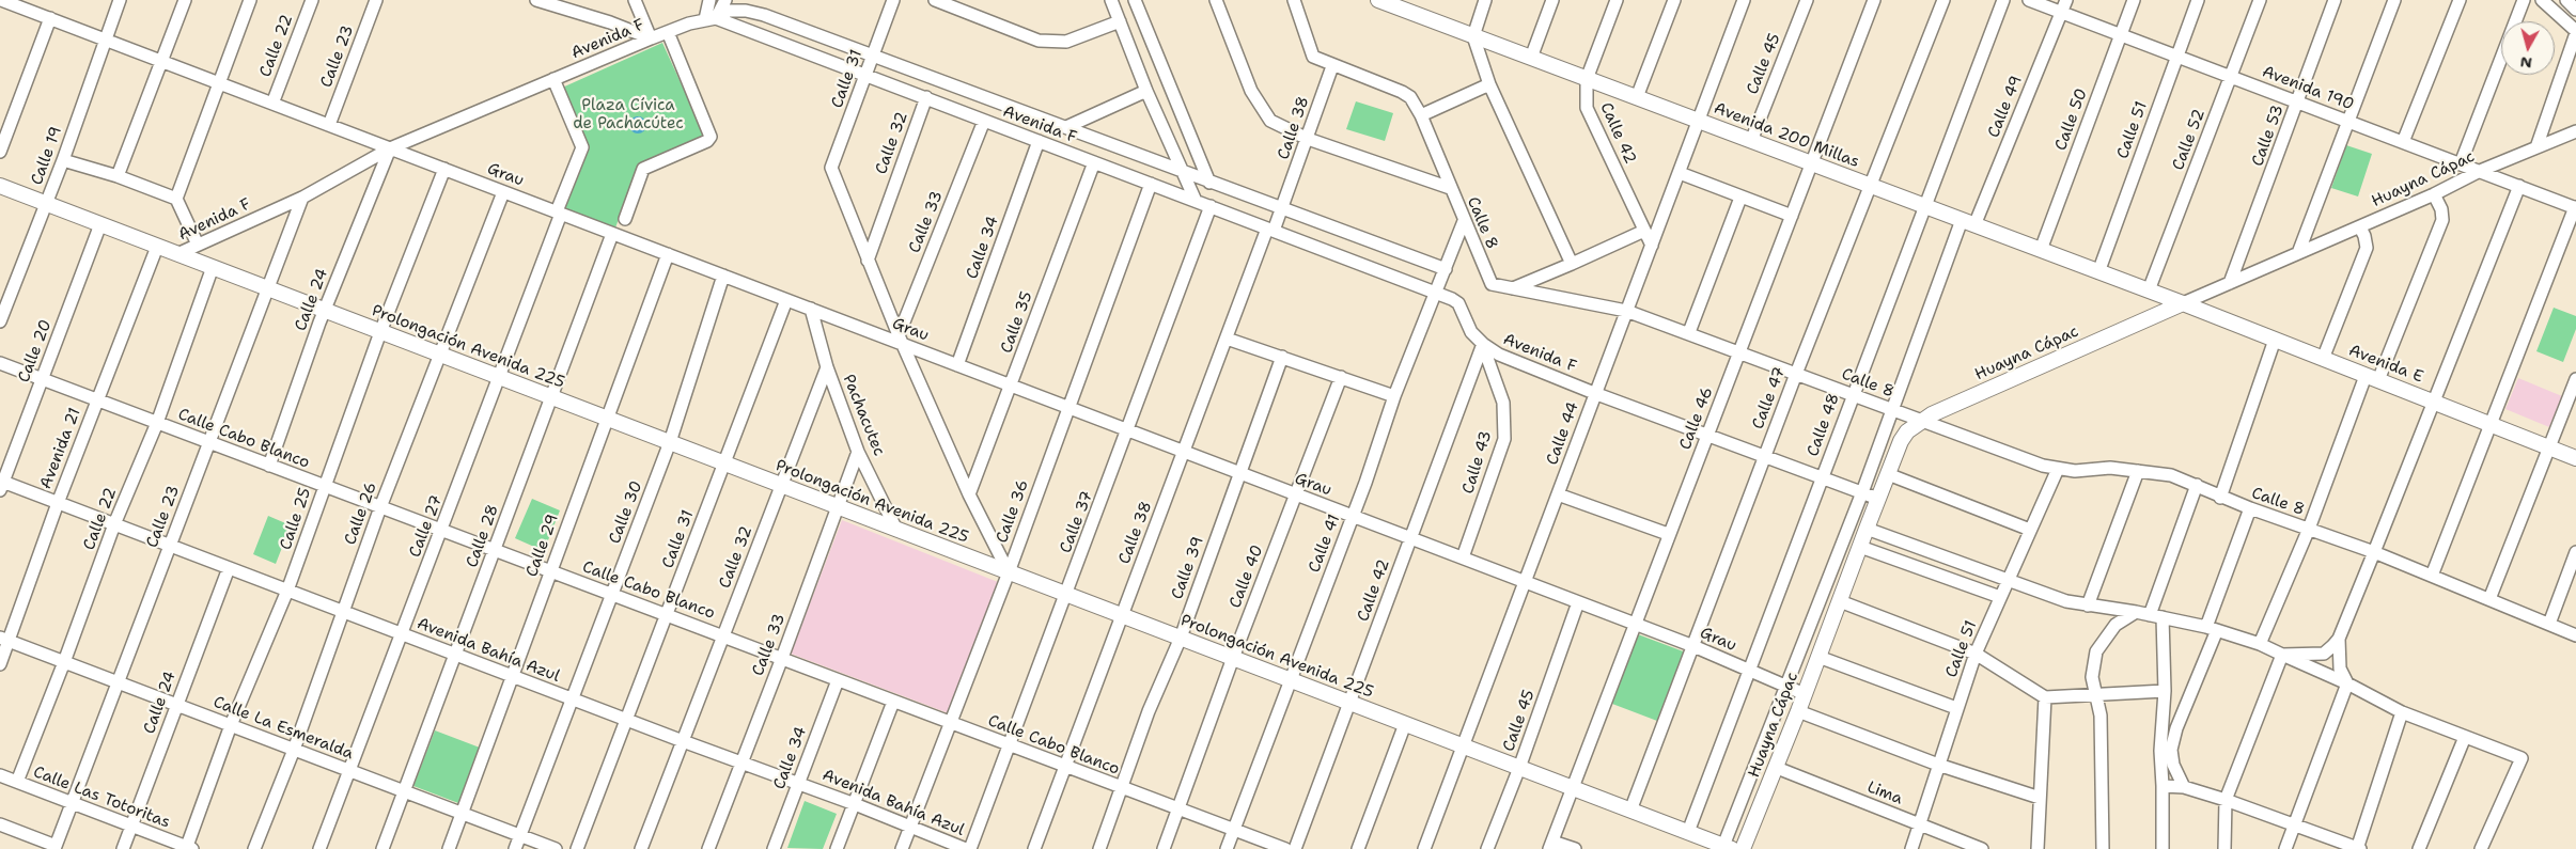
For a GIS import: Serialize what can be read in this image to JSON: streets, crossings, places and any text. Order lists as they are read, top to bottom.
{
  "streets": {
    "main road": [
      "Avenida 200 Millas",
      "Huayna Cápac",
      "Prolongación Avenida 225",
      "Avenida E"
    ],
    "street": [
      "Avenida F",
      "Calle 22",
      "Calle 23",
      "Calle 45",
      "Calle 31",
      "Avenida 190",
      "Calle 49",
      "Calle 50",
      "Calle 38",
      "Calle 51",
      "Calle 42",
      "Calle 53",
      "Calle 52",
      "Calle 32",
      "Calle 19",
      "Grau",
      "Calle 33",
      "Calle 8",
      "Calle 34",
      "Calle 24",
      "Calle 35",
      "Calle 20",
      "Calle 47",
      "Pachacutec",
      "Calle 46",
      "Calle 48",
      "Calle 44",
      "Calle Cabo Blanco",
      "Avenida 21",
      "Calle 43",
      "Calle 36",
      "Calle 30",
      "Calle 26",
      "Calle 25",
      "Calle 37",
      "Calle 27",
      "Calle 28",
      "Calle 41",
      "Calle 29",
      "Calle 39",
      "Calle 40",
      "Avenida Bahía Azul",
      "Calle La Esmeralda",
      "Lima",
      "Calle Las Totoritas"
    ]
  },
  "crossings": [
    ["Avenida F", "Calle 23"],
    ["Avenida F", "Calle 31"],
    ["Avenida F", "Calle 38"],
    ["Avenida F", "Calle 42"],
    ["Avenida F", "Calle 32"],
    ["Avenida F", "Grau"],
    ["Avenida F", "Huayna Cápac"],
    ["Avenida F", "Calle 33"],
    ["Avenida F", "Calle 34"],
    ["Avenida F", "Calle 24"],
    ["Avenida F", "Calle 35"],
    ["Avenida F", "Prolongación Avenida 225"],
    ["Avenida F", "Calle 47"],
    ["Avenida F", "Calle 46"],
    ["Avenida F", "Calle 48"],
    ["Avenida F", "Calle 44"],
    ["Avenida F", "Calle 43"],
    ["Avenida F", "Calle 36"],
    ["Avenida F", "Calle 37"],
    ["Avenida F", "Calle 27"],
    ["Avenida F", "Calle 41"],
    ["Calle 22", "Grau"],
    ["Calle 22", "Prolongación Avenida 225"],
    ["Calle 22", "Calle Cabo Blanco"],
    ["Calle 22", "Avenida Bahía Azul"],
    ["Calle 22", "Calle La Esmeralda"],
    ["Calle 22", "Calle Las Totoritas"],
    ["Calle 23", "Grau"],
    ["Calle 23", "Prolongación Avenida 225"],
    ["Calle 23", "Calle Cabo Blanco"],
    ["Calle 23", "Avenida Bahía Azul"],
    ["Calle 23", "Calle La Esmeralda"],
    ["Calle 23", "Calle Las Totoritas"],
    ["Calle 45", "Avenida 200 Millas"],
    ["Calle 45", "Grau"],
    ["Calle 45", "Prolongación Avenida 225"],
    ["Calle 31", "Calle 32"],
    ["Calle 31", "Grau"],
    ["Calle 31", "Prolongación Avenida 225"],
    ["Calle 31", "Calle Cabo Blanco"],
    ["Calle 31", "Avenida Bahía Azul"],
    ["Avenida 190", "Calle 49"],
    ["Avenida 190", "Calle 50"],
    ["Avenida 190", "Calle 51"],
    ["Avenida 190", "Calle 53"],
    ["Avenida 190", "Calle 52"],
    ["Avenida 190", "Huayna Cápac"],
    ["Calle 49", "Avenida 200 Millas"],
    ["Calle 49", "Huayna Cápac"],
    ["Calle 49", "Calle 8"],
    ["Calle 50", "Avenida 200 Millas"],
    ["Calle 38", "Grau"],
    ["Calle 38", "Calle 8"],
    ["Calle 38", "Prolongación Avenida 225"],
    ["Calle 38", "Calle Cabo Blanco"],
    ["Calle 51", "Avenida 200 Millas"],
    ["Calle 51", "Calle 8"],
    ["Calle 51", "Lima"],
    ["Calle 42", "Avenida 200 Millas"],
    ["Calle 42", "Grau"],
    ["Calle 42", "Prolongación Avenida 225"],
    ["Calle 42", "Calle 44"],
    ["Calle 42", "Calle 43"],
    ["Avenida 200 Millas", "Calle 52"],
    ["Avenida 200 Millas", "Huayna Cápac"],
    ["Avenida 200 Millas", "Avenida E"],
    ["Avenida 200 Millas", "Calle 47"],
    ["Avenida 200 Millas", "Calle 46"],
    ["Avenida 200 Millas", "Calle 48"],
    ["Avenida 200 Millas", "Calle 44"],
    ["Calle 53", "Huayna Cápac"],
    ["Calle 32", "Prolongación Avenida 225"],
    ["Calle 32", "Pachacutec"],
    ["Calle 32", "Calle Cabo Blanco"],
    ["Calle 32", "Avenida Bahía Azul"],
    ["Calle 19", "Grau"],
    ["Calle 19", "Prolongación Avenida 225"],
    ["Grau", "Huayna Cápac"],
    ["Grau", "Calle 33"],
    ["Grau", "Calle 34"],
    ["Grau", "Calle 24"],
    ["Grau", "Calle 35"],
    ["Grau", "Calle 47"],
    ["Grau", "Pachacutec"],
    ["Grau", "Calle 46"],
    ["Grau", "Calle 48"],
    ["Grau", "Calle 44"],
    ["Grau", "Calle 43"],
    ["Grau", "Calle 36"],
    ["Grau", "Calle 30"],
    ["Grau", "Calle 26"],
    ["Grau", "Calle 25"],
    ["Grau", "Calle 37"],
    ["Grau", "Calle 27"],
    ["Grau", "Calle 28"],
    ["Grau", "Calle 41"],
    ["Grau", "Calle 29"],
    ["Grau", "Calle 39"],
    ["Grau", "Calle 40"],
    ["Huayna Cápac", "Calle 8"],
    ["Huayna Cápac", "Prolongación Avenida 225"],
    ["Huayna Cápac", "Avenida E"],
    ["Huayna Cápac", "Lima"],
    ["Calle 33", "Prolongación Avenida 225"],
    ["Calle 33", "Pachacutec"],
    ["Calle 33", "Calle Cabo Blanco"],
    ["Calle 33", "Avenida Bahía Azul"],
    ["Calle 8", "Calle 47"],
    ["Calle 8", "Calle 46"],
    ["Calle 8", "Calle 48"],
    ["Calle 8", "Calle 44"],
    ["Calle 8", "Calle 41"],
    ["Calle 34", "Calle Cabo Blanco"],
    ["Calle 34", "Avenida Bahía Azul"],
    ["Calle 24", "Prolongación Avenida 225"],
    ["Calle 24", "Calle Cabo Blanco"],
    ["Calle 24", "Avenida Bahía Azul"],
    ["Calle 24", "Calle La Esmeralda"],
    ["Calle 24", "Calle Las Totoritas"],
    ["Prolongación Avenida 225", "Calle 20"],
    ["Prolongación Avenida 225", "Calle 47"],
    ["Prolongación Avenida 225", "Pachacutec"],
    ["Prolongación Avenida 225", "Calle 46"],
    ["Prolongación Avenida 225", "Calle 48"],
    ["Prolongación Avenida 225", "Calle 44"],
    ["Prolongación Avenida 225", "Avenida 21"],
    ["Prolongación Avenida 225", "Calle 36"],
    ["Prolongación Avenida 225", "Calle 30"],
    ["Prolongación Avenida 225", "Calle 26"],
    ["Prolongación Avenida 225", "Calle 25"],
    ["Prolongación Avenida 225", "Calle 37"],
    ["Prolongación Avenida 225", "Calle 27"],
    ["Prolongación Avenida 225", "Calle 28"],
    ["Prolongación Avenida 225", "Calle 41"],
    ["Prolongación Avenida 225", "Calle 29"],
    ["Prolongación Avenida 225", "Calle 39"],
    ["Prolongación Avenida 225", "Calle 40"],
    ["Calle 20", "Calle Cabo Blanco"],
    ["Calle 20", "Avenida Bahía Azul"],
    ["Calle Cabo Blanco", "Avenida 21"],
    ["Calle Cabo Blanco", "Calle 36"],
    ["Calle Cabo Blanco", "Calle 30"],
    ["Calle Cabo Blanco", "Calle 26"],
    ["Calle Cabo Blanco", "Calle 25"],
    ["Calle Cabo Blanco", "Calle 37"],
    ["Calle Cabo Blanco", "Calle 27"],
    ["Calle Cabo Blanco", "Calle 28"],
    ["Calle Cabo Blanco", "Calle 41"],
    ["Calle Cabo Blanco", "Calle 29"],
    ["Calle Cabo Blanco", "Calle 39"],
    ["Calle Cabo Blanco", "Calle 40"],
    ["Avenida 21", "Avenida Bahía Azul"],
    ["Avenida 21", "Calle La Esmeralda"],
    ["Calle 36", "Avenida Bahía Azul"],
    ["Calle 30", "Avenida Bahía Azul"],
    ["Calle 30", "Calle La Esmeralda"],
    ["Calle 26", "Avenida Bahía Azul"],
    ["Calle 26", "Calle La Esmeralda"],
    ["Calle 25", "Avenida Bahía Azul"],
    ["Calle 25", "Calle La Esmeralda"],
    ["Calle 25", "Calle Las Totoritas"],
    ["Calle 27", "Avenida Bahía Azul"],
    ["Calle 27", "Calle La Esmeralda"],
    ["Calle 28", "Avenida Bahía Azul"],
    ["Calle 28", "Calle La Esmeralda"],
    ["Calle 29", "Avenida Bahía Azul"],
    ["Calle 29", "Calle La Esmeralda"]
  ],
  "parks": ["Plaza Cívica de Pachacútec"],
  "north": "bottom"
}
